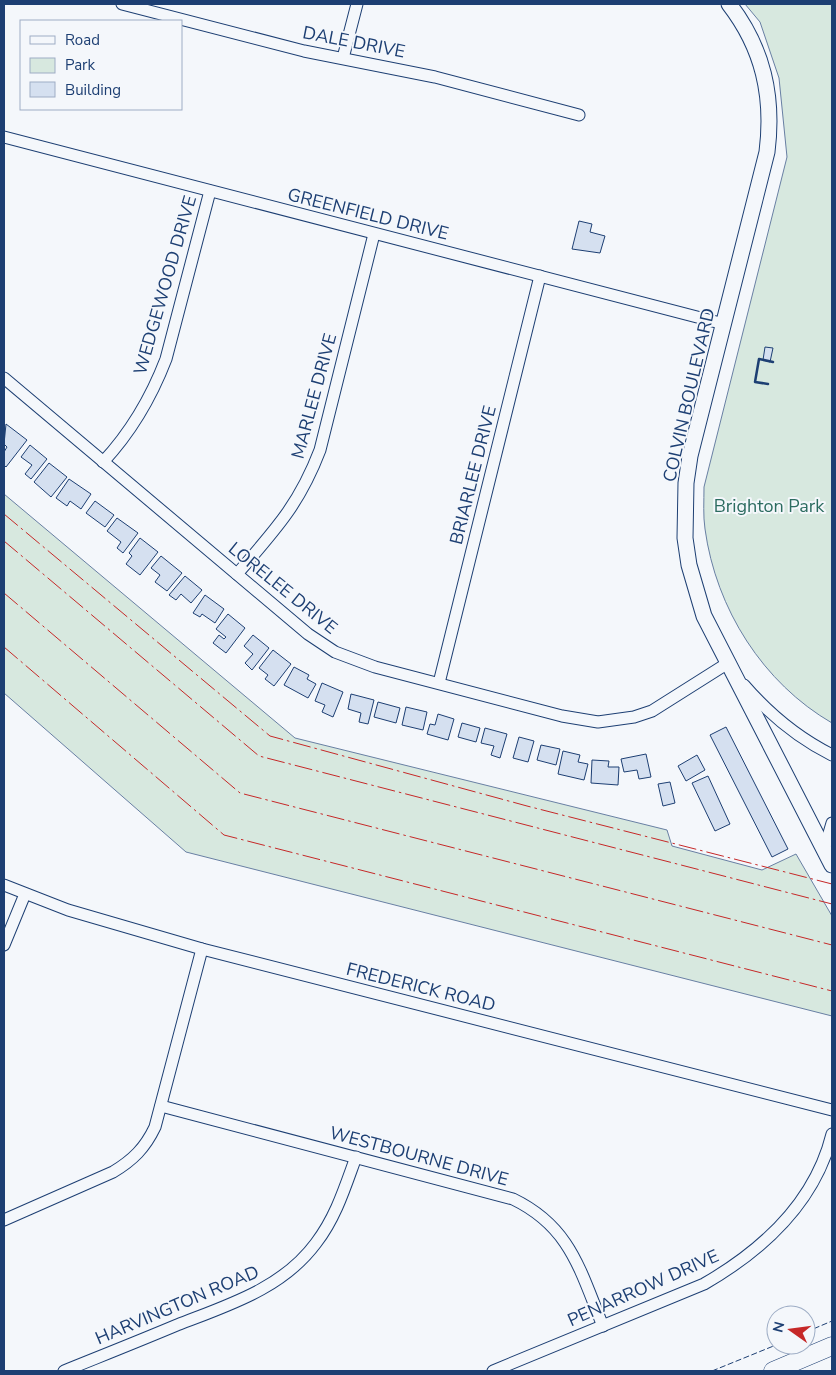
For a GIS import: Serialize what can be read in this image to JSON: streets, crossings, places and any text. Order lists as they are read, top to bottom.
{
  "streets": {
    "street": [
      "DALE DRIVE",
      "GREENFIELD DRIVE",
      "WEDGEWOOD DRIVE",
      "COLVIN BOULEVARD",
      "MARLEE DRIVE",
      "BRIARLEE DRIVE",
      "LORELEE DRIVE",
      "FREDERICK ROAD",
      "WESTBOURNE DRIVE",
      "PENARROW DRIVE",
      "HARVINGTON ROAD"
    ]
  },
  "crossings": [
    ["GREENFIELD DRIVE", "WEDGEWOOD DRIVE"],
    ["GREENFIELD DRIVE", "COLVIN BOULEVARD"],
    ["GREENFIELD DRIVE", "MARLEE DRIVE"],
    ["GREENFIELD DRIVE", "BRIARLEE DRIVE"],
    ["WEDGEWOOD DRIVE", "LORELEE DRIVE"],
    ["COLVIN BOULEVARD", "LORELEE DRIVE"],
    ["MARLEE DRIVE", "LORELEE DRIVE"],
    ["BRIARLEE DRIVE", "LORELEE DRIVE"],
    ["WESTBOURNE DRIVE", "PENARROW DRIVE"],
    ["WESTBOURNE DRIVE", "HARVINGTON ROAD"]
  ],
  "parks": ["Brighton Park"],
  "legend": ["Road", "Park", "Building"],
  "north": "left"
}
